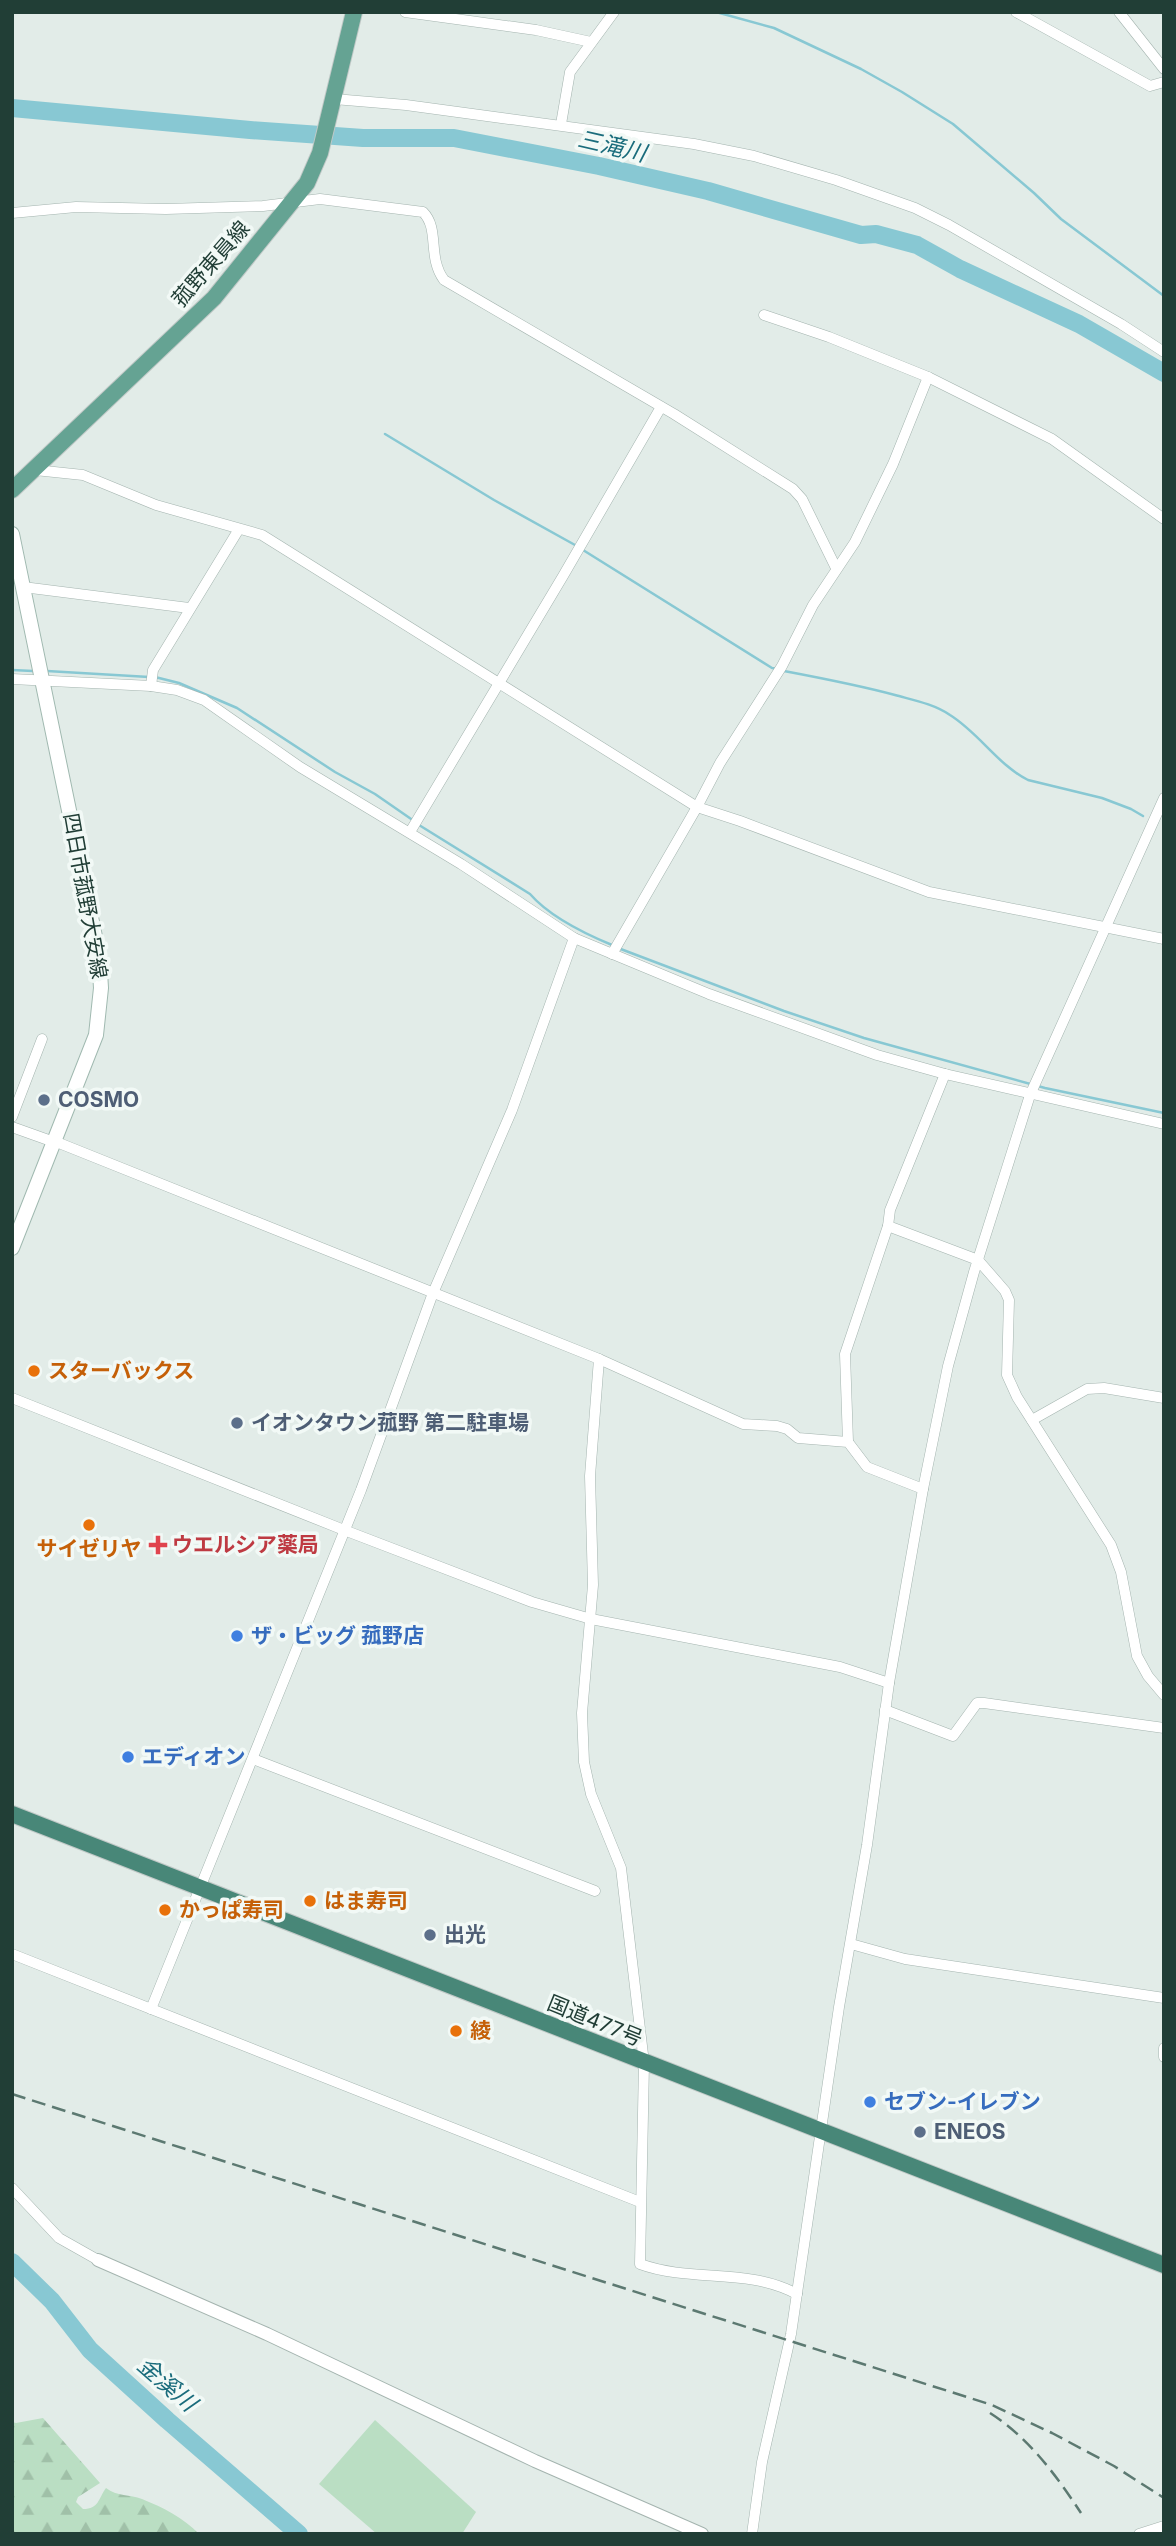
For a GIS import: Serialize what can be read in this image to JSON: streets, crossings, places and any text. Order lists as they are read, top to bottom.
{
  "streets": {
    "highway": ["国道477号"],
    "main road": ["菰野東員線", "四日市菰野大安線"]
  },
  "water": ["三滝川", "金溪川"],
  "places": {
    "other": [
      "COSMO",
      "スターバックス",
      "イオンタウン菰野 第二駐車場",
      "サイゼリヤ",
      "ザ・ビッグ 菰野店",
      "エディオン",
      "はま寿司",
      "かっぱ寿司",
      "出光",
      "綾",
      "セブン-イレブン",
      "ENEOS"
    ],
    "health": ["ウエルシア薬局"]
  }
}
